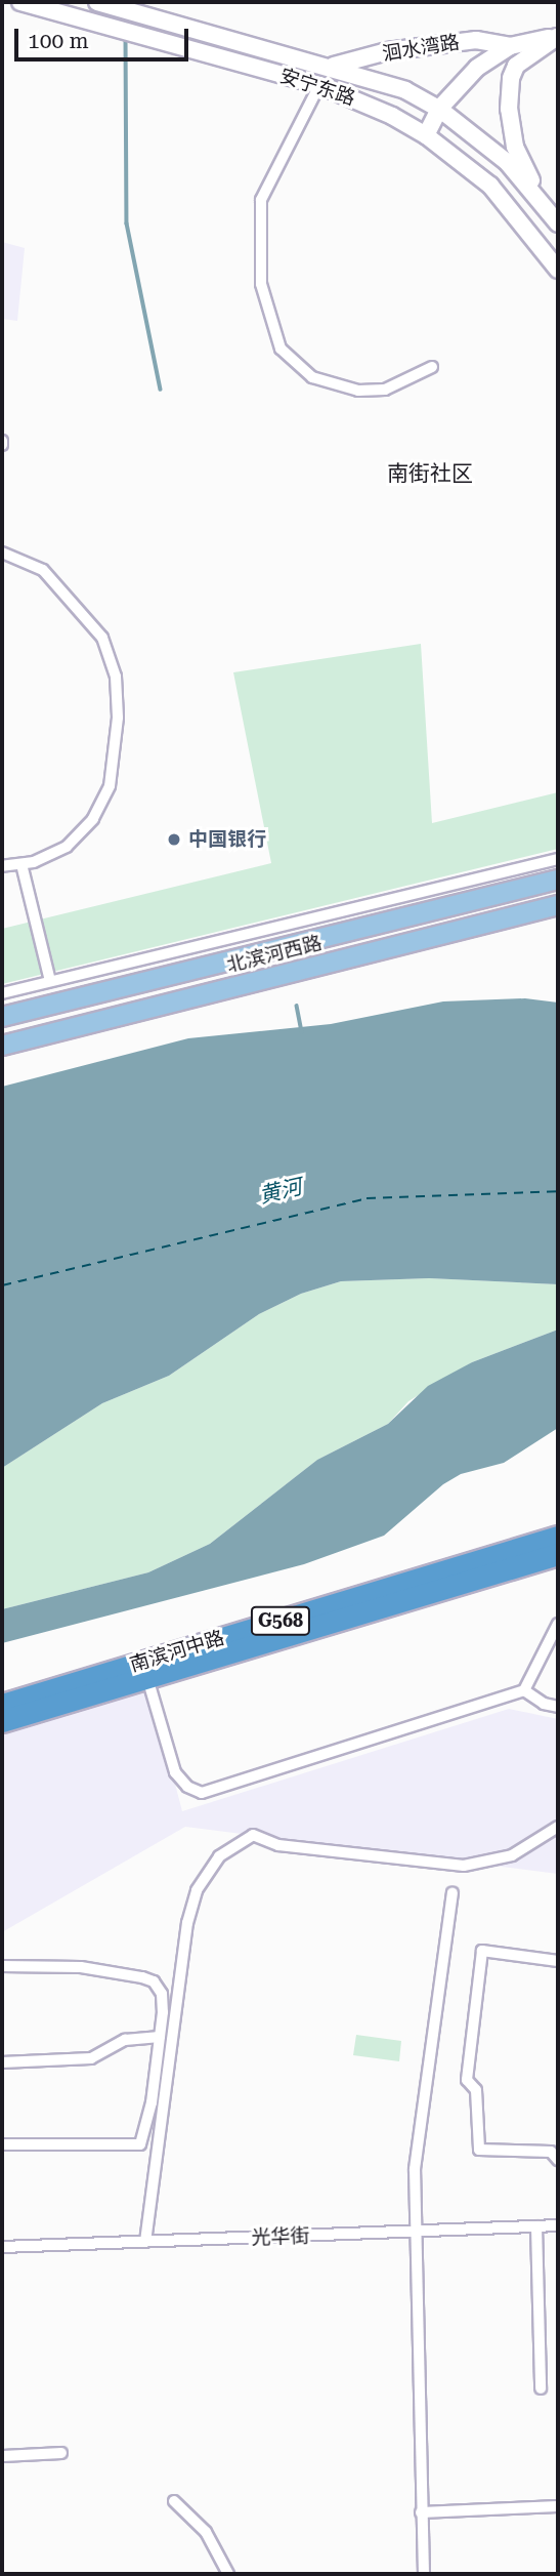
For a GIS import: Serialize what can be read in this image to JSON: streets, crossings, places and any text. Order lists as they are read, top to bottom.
{
  "streets": {
    "highway": ["G568", "南滨河中路"],
    "main road": ["洄水湾路", "安宁东路", "北滨河西路"],
    "street": ["光华街"]
  },
  "crossings": [
    ["洄水湾路", "安宁东路"]
  ],
  "districts": ["南街社区"],
  "water": ["黄河"],
  "places": ["中国银行"],
  "scale_bar": "100 m"
}
